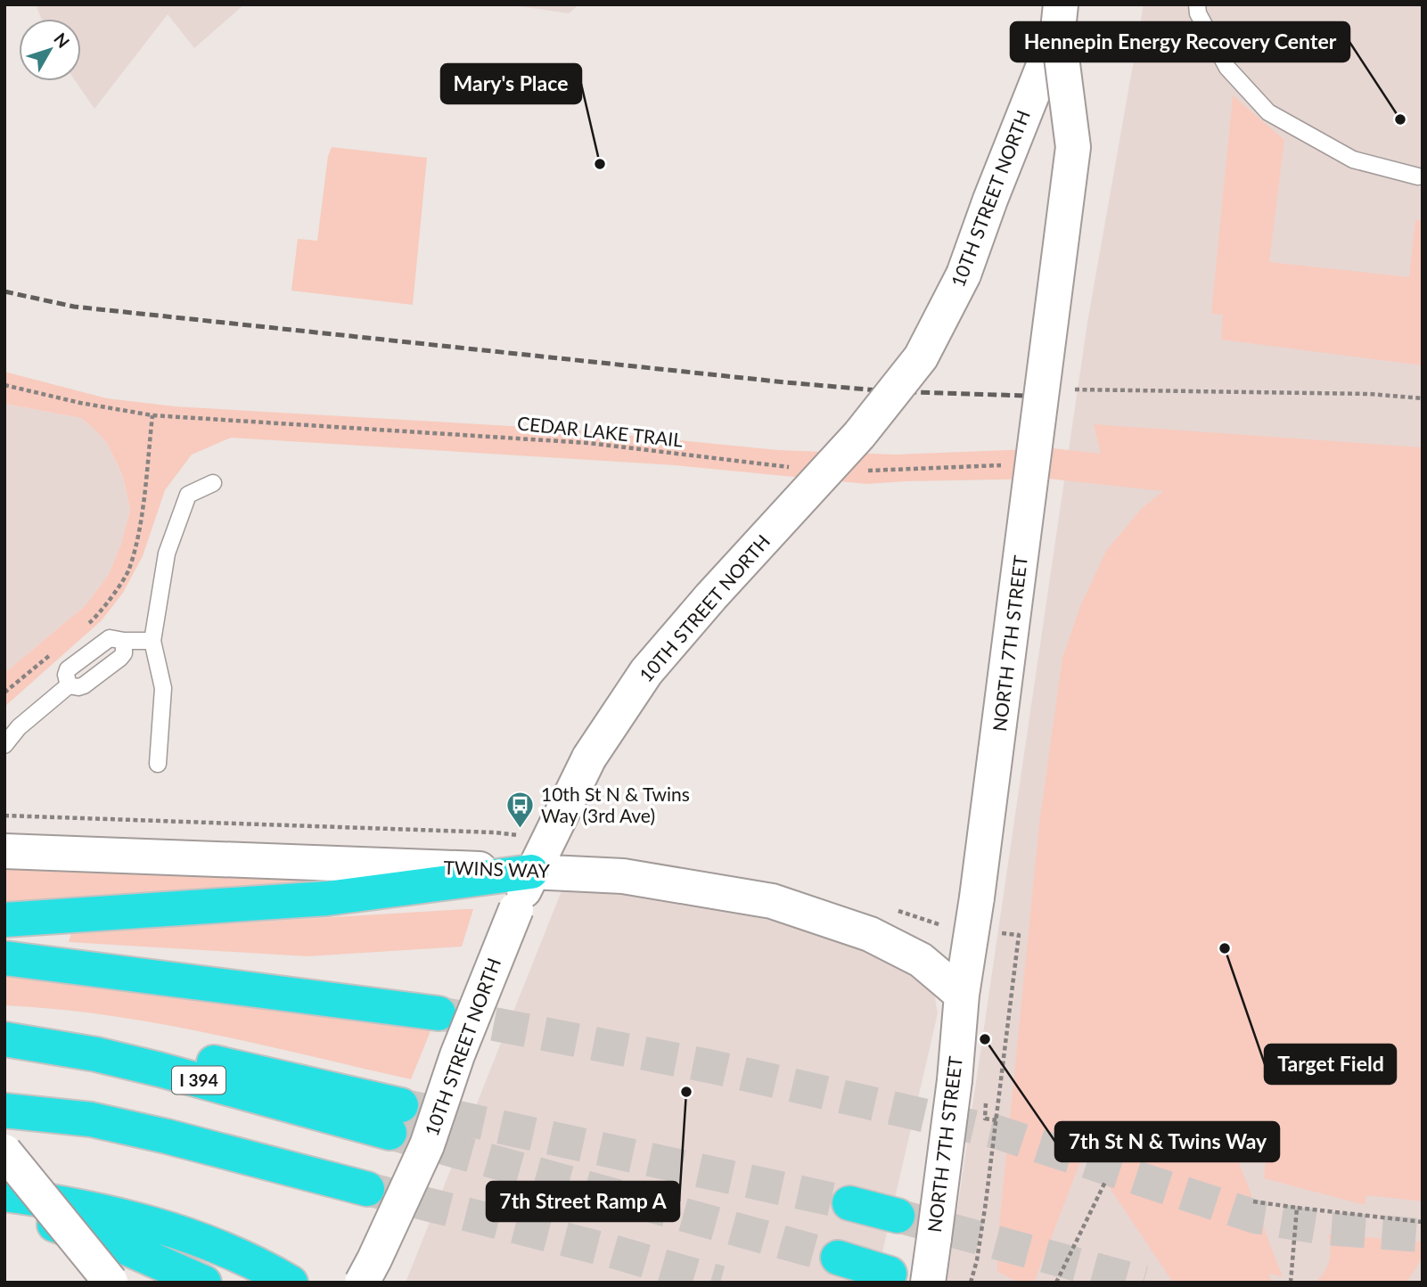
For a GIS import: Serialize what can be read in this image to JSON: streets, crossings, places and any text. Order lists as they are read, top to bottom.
{
  "streets": {
    "main road": ["10TH STREET NORTH", "NORTH 7TH STREET", "TWINS WAY"],
    "path": ["CEDAR LAKE TRAIL"]
  },
  "crossings": [
    ["10TH STREET NORTH", "NORTH 7TH STREET"],
    ["10TH STREET NORTH", "TWINS WAY"],
    ["NORTH 7TH STREET", "TWINS WAY"]
  ],
  "places": {
    "other": [
      "Hennepin Energy Recovery Center",
      "Mary's Place",
      "Target Field",
      "7th St N & Twins Way",
      "7th Street Ramp A"
    ],
    "bus stop": ["10th St N & Twins Way (3rd Ave)"]
  },
  "north": "top right"
}
